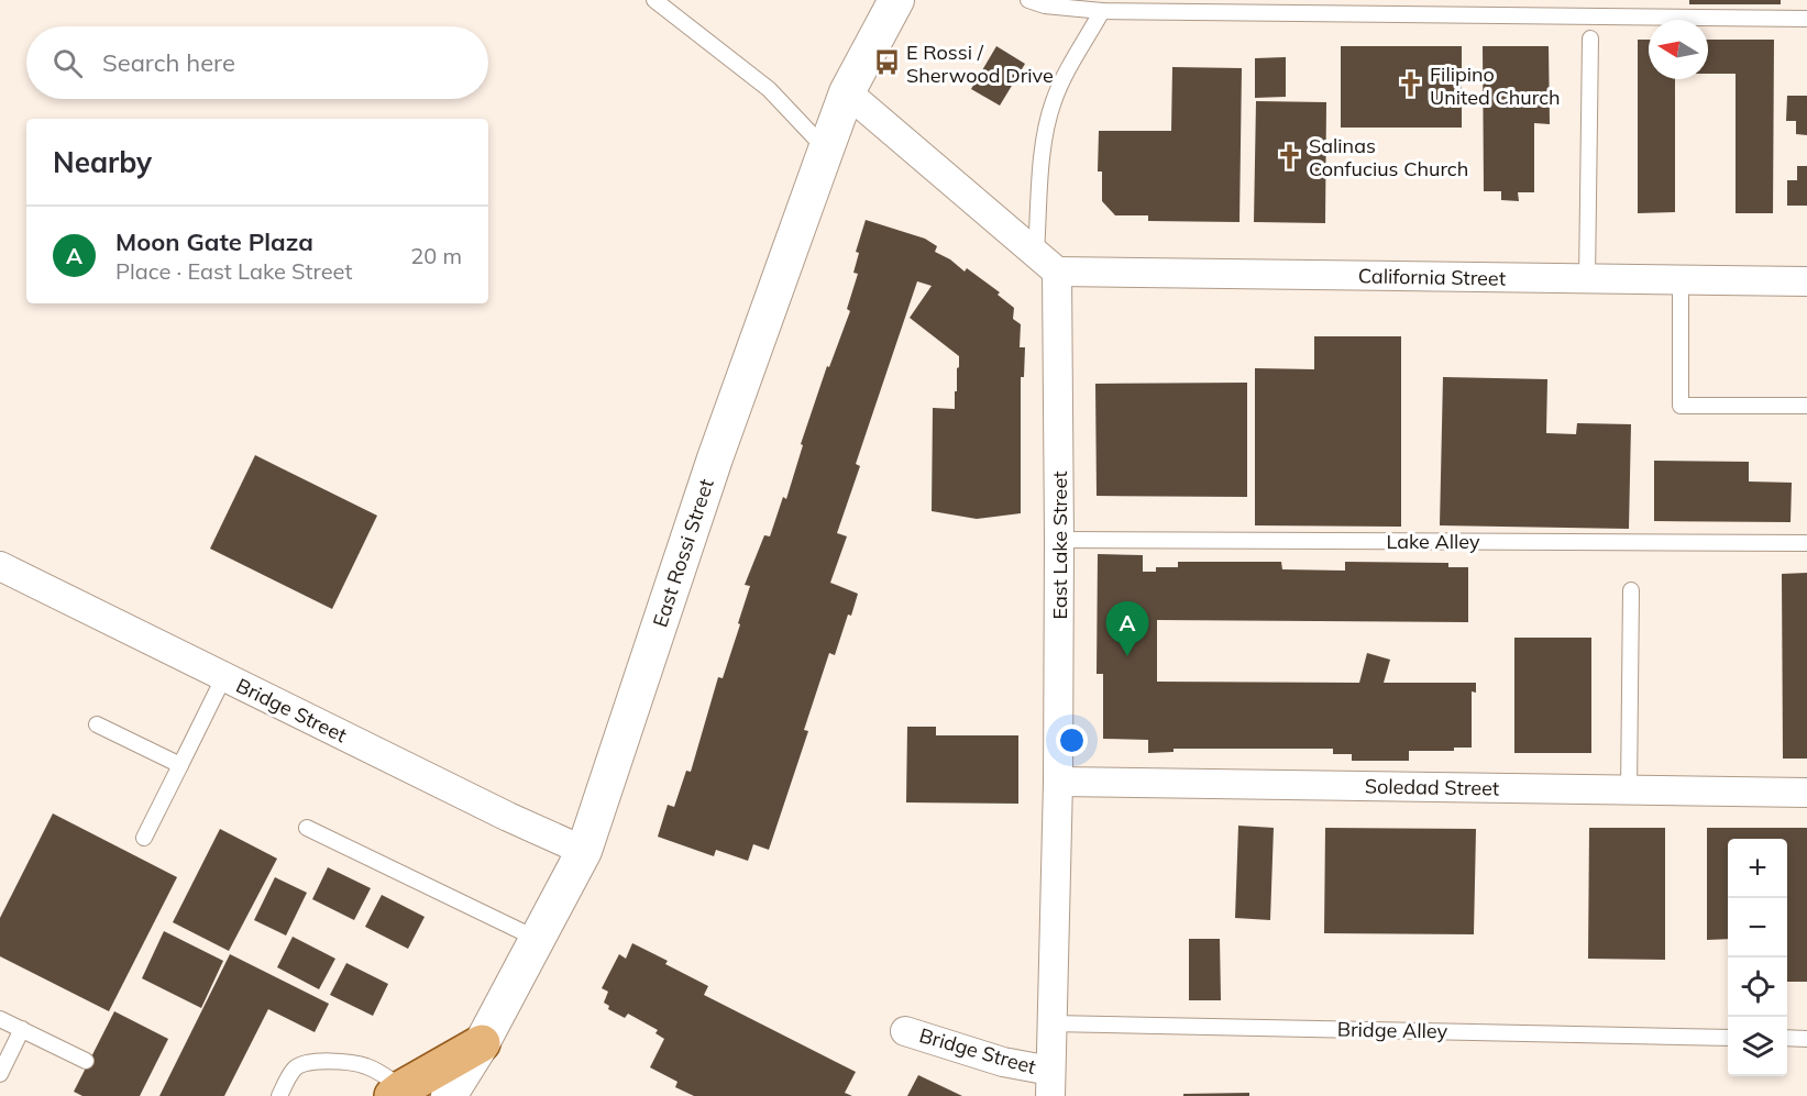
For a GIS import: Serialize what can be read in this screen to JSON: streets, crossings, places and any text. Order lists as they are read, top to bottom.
{
  "streets": {
    "street": [
      "California Street",
      "East Lake Street",
      "East Rossi Street",
      "Bridge Street",
      "Soledad Street"
    ],
    "lane": ["Lake Alley", "Bridge Alley"]
  },
  "crossings": [
    ["California Street", "East Lake Street"],
    ["Lake Alley", "East Lake Street"],
    ["East Lake Street", "Bridge Street"],
    ["East Lake Street", "Soledad Street"],
    ["East Lake Street", "Bridge Alley"],
    ["East Rossi Street", "Bridge Street"]
  ],
  "places": {
    "bus stop": ["E Rossi / Sherwood Drive"],
    "church": ["Filipino United Church", "Salinas Confucius Church"]
  },
  "north": "left",
  "page": {
    "search": "Search here",
    "heading": "Nearby",
    "list": [
      {
        "mark": "A",
        "name": "Moon Gate Plaza",
        "note": "Place · East Lake Street",
        "value": "20 m"
      }
    ],
    "pins": "A",
    "map_buttons": ["+", "−"]
  }
}
